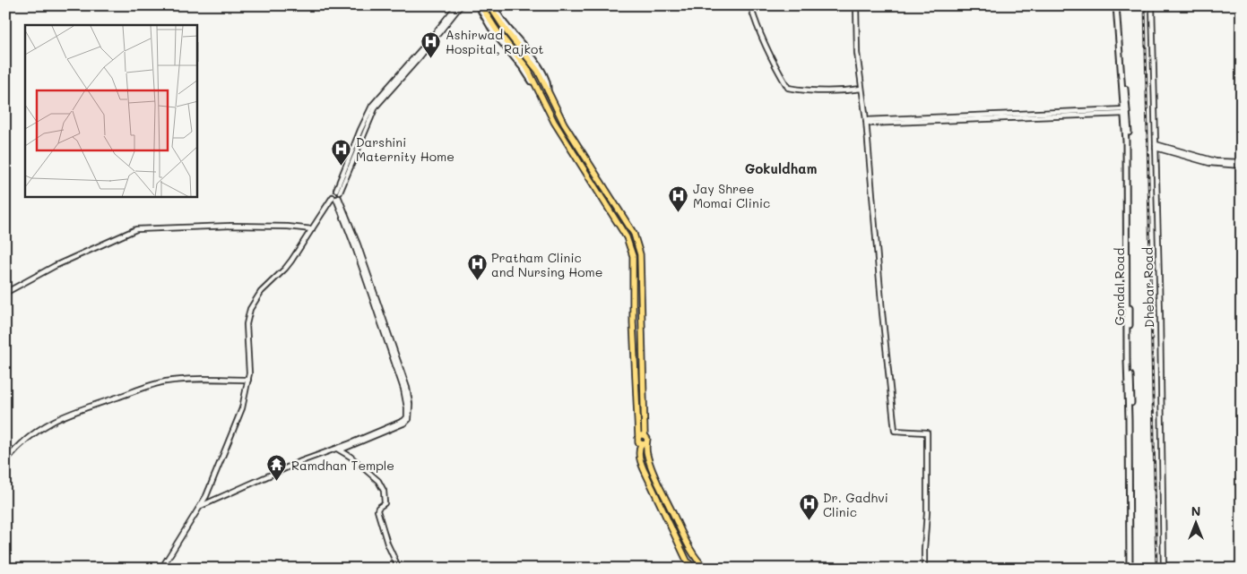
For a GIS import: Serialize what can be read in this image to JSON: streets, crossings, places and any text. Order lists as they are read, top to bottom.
{
  "streets": {
    "main road": ["Gondal Road"],
    "street": ["Dhebar Road"]
  },
  "districts": ["Gokuldham"],
  "places": {
    "hospital": [
      "Ashirwad Hospital, Rajkot",
      "Darshini Maternity Home",
      "Jay Shree Momai Clinic",
      "Pratham Clinic and Nursing Home",
      "Dr. Gadhvi Clinic"
    ],
    "temple": ["Ramdhan Temple"]
  },
  "north": "top"
}
